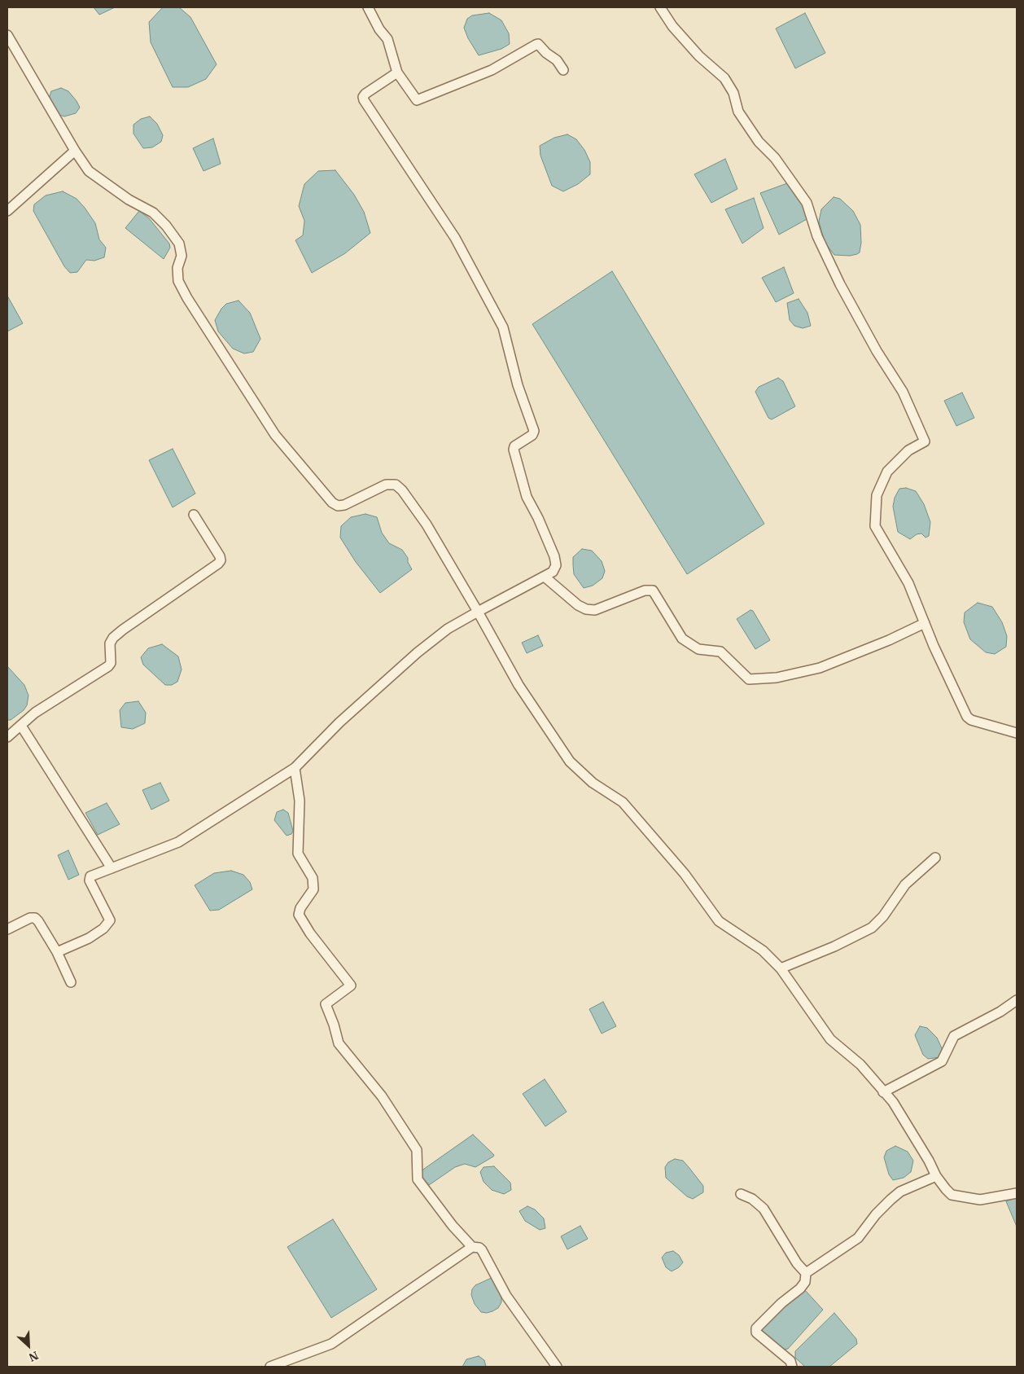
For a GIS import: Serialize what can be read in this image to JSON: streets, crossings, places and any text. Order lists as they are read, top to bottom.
{
  "north": "bottom right"
}
